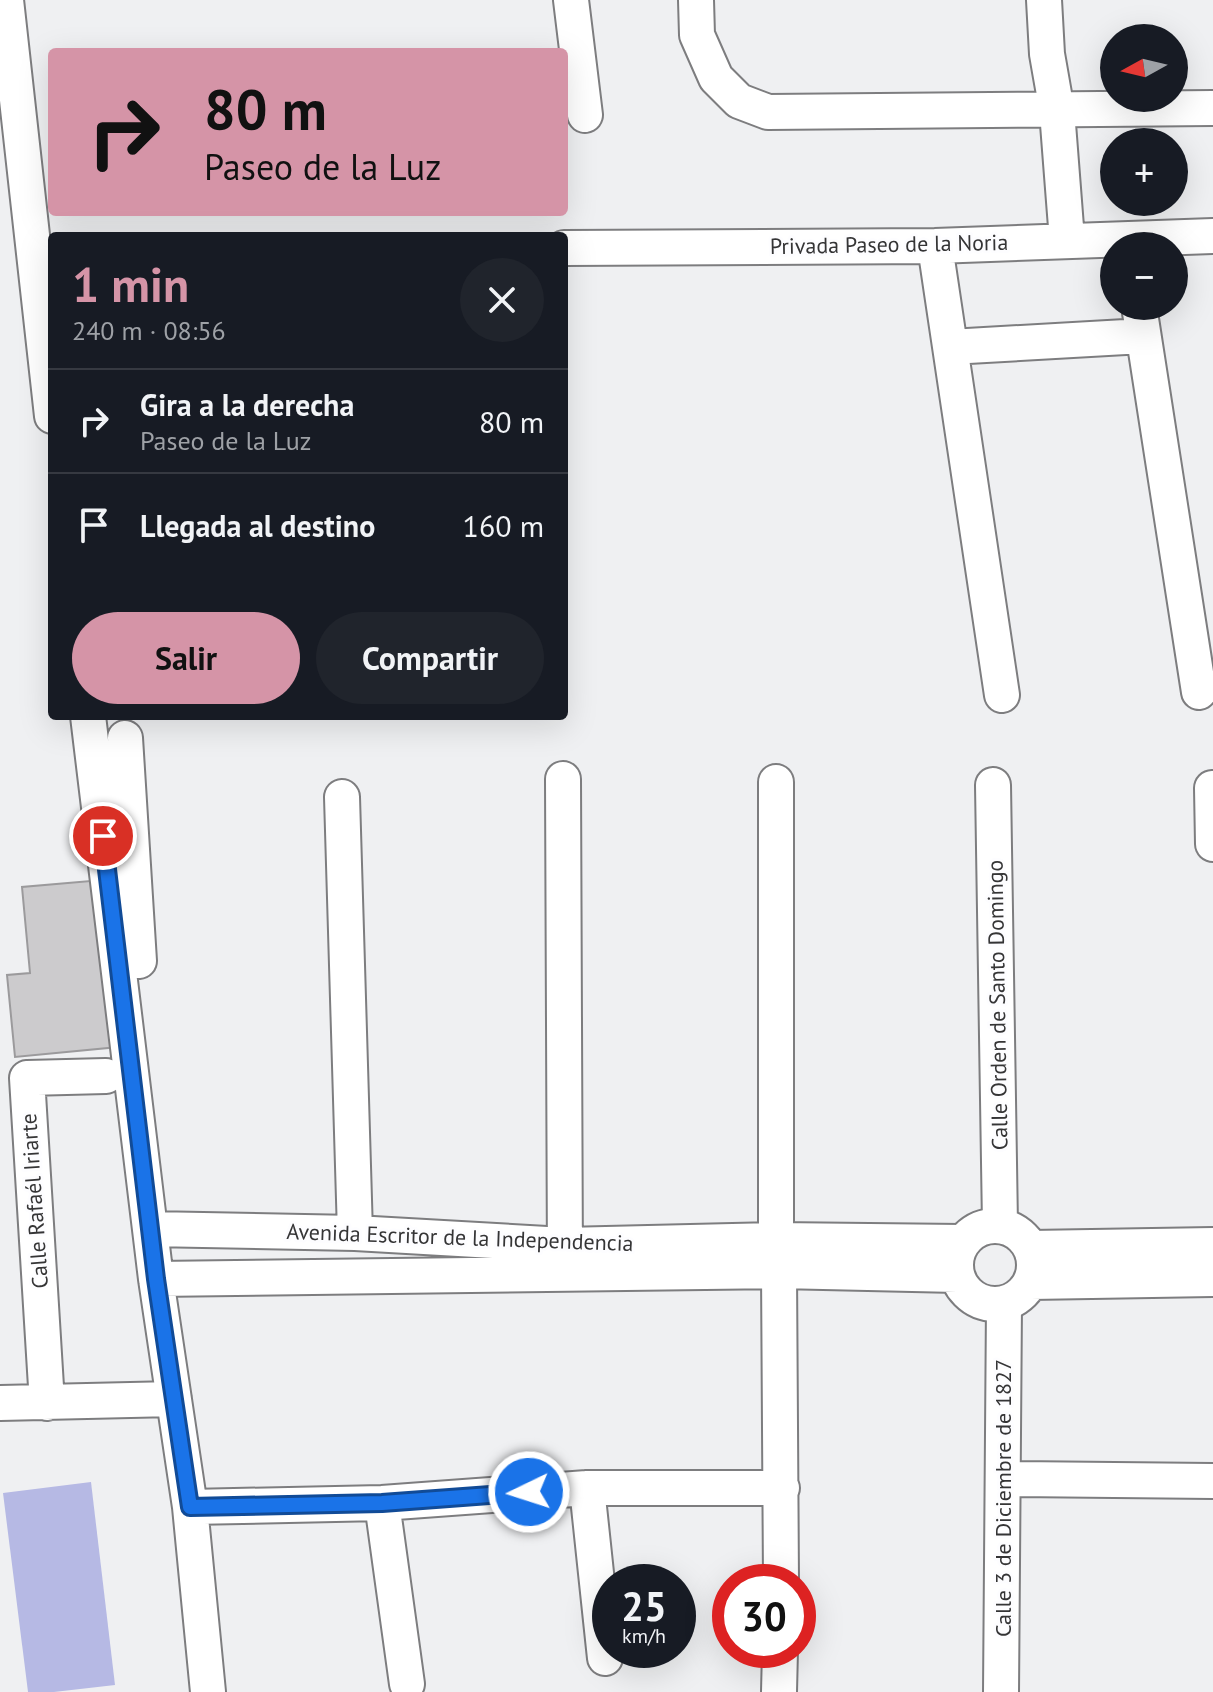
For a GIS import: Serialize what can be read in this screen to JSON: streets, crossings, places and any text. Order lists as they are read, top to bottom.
{
  "streets": {
    "street": [
      "Privada Paseo de la Noria",
      "Calle Orden de Santo Domingo",
      "Calle Rafaél Iriarte",
      "Avenida Escritor de la Independencia",
      "Calle 3 de Diciembre de 1827"
    ]
  },
  "crossings": [
    ["Calle Orden de Santo Domingo", "Avenida Escritor de la Independencia"],
    ["Calle Orden de Santo Domingo", "Calle 3 de Diciembre de 1827"],
    ["Avenida Escritor de la Independencia", "Calle 3 de Diciembre de 1827"]
  ],
  "north": "left",
  "page": {
    "map_buttons": ["+", "−"],
    "turn": ["80 m", "Paseo de la Luz"],
    "heading": ["1 min", "240 m · 08:56"],
    "list": [
      {
        "name": "Gira a la derecha",
        "note": "Paseo de la Luz",
        "value": "80 m"
      },
      {
        "name": "Llegada al destino",
        "value": "160 m"
      }
    ],
    "buttons": ["Salir", "Compartir"],
    "speed": "25 km/h",
    "limit": "30"
  }
}
